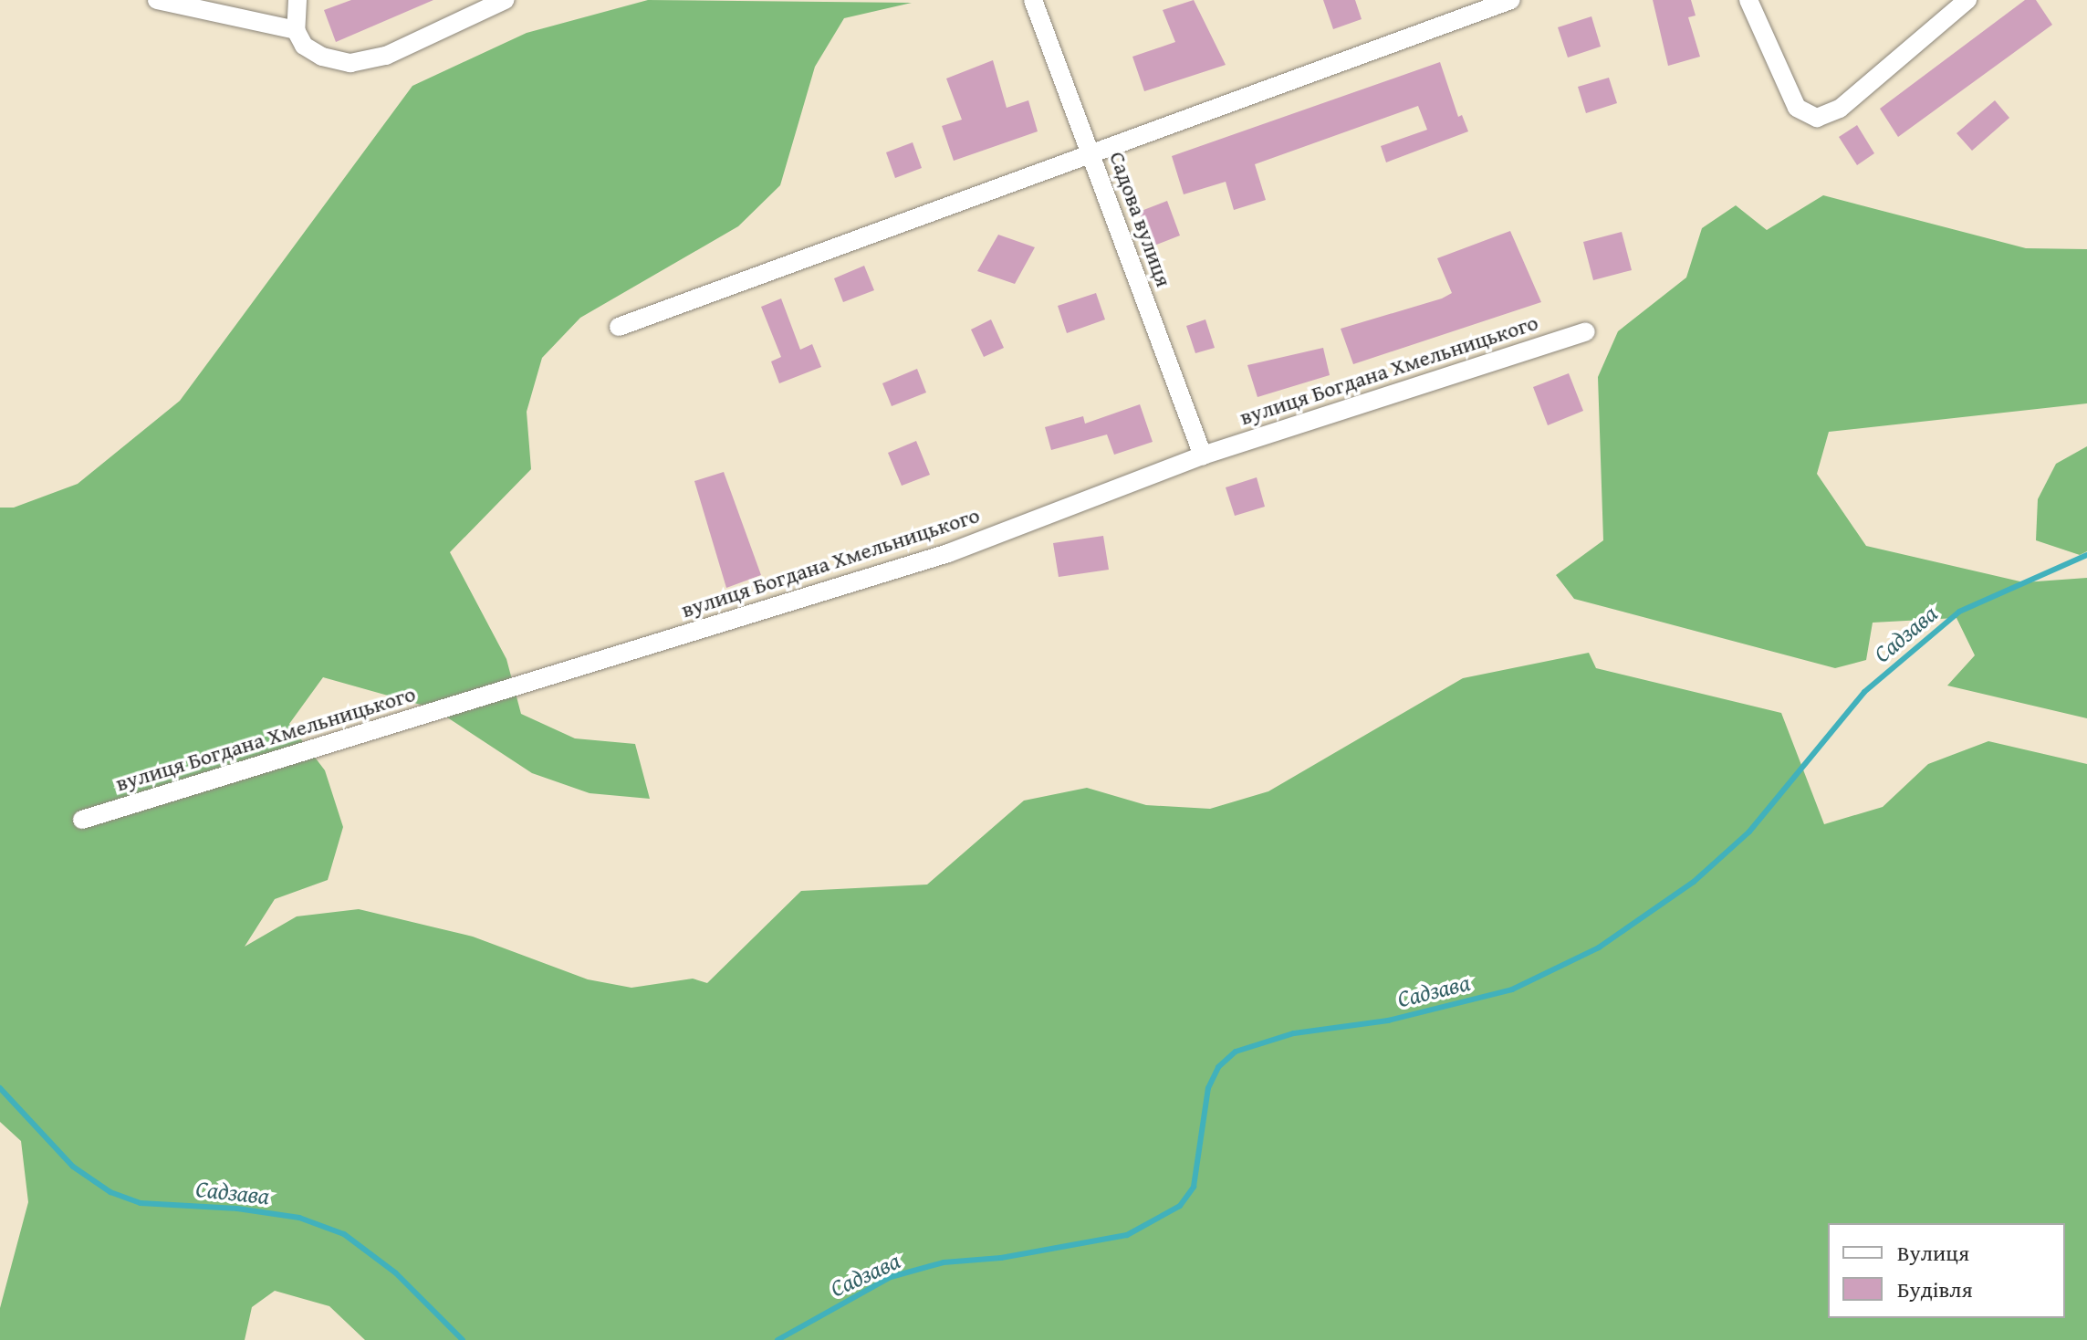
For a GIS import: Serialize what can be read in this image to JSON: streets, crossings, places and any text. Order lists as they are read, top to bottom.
{
  "streets": {
    "street": ["Садова вулиця", "вулиця Богдана Хмельницького"]
  },
  "crossings": [
    ["Садова вулиця", "вулиця Богдана Хмельницького"]
  ],
  "water": ["Садзава"],
  "legend": ["Вулиця", "Будівля"]
}
